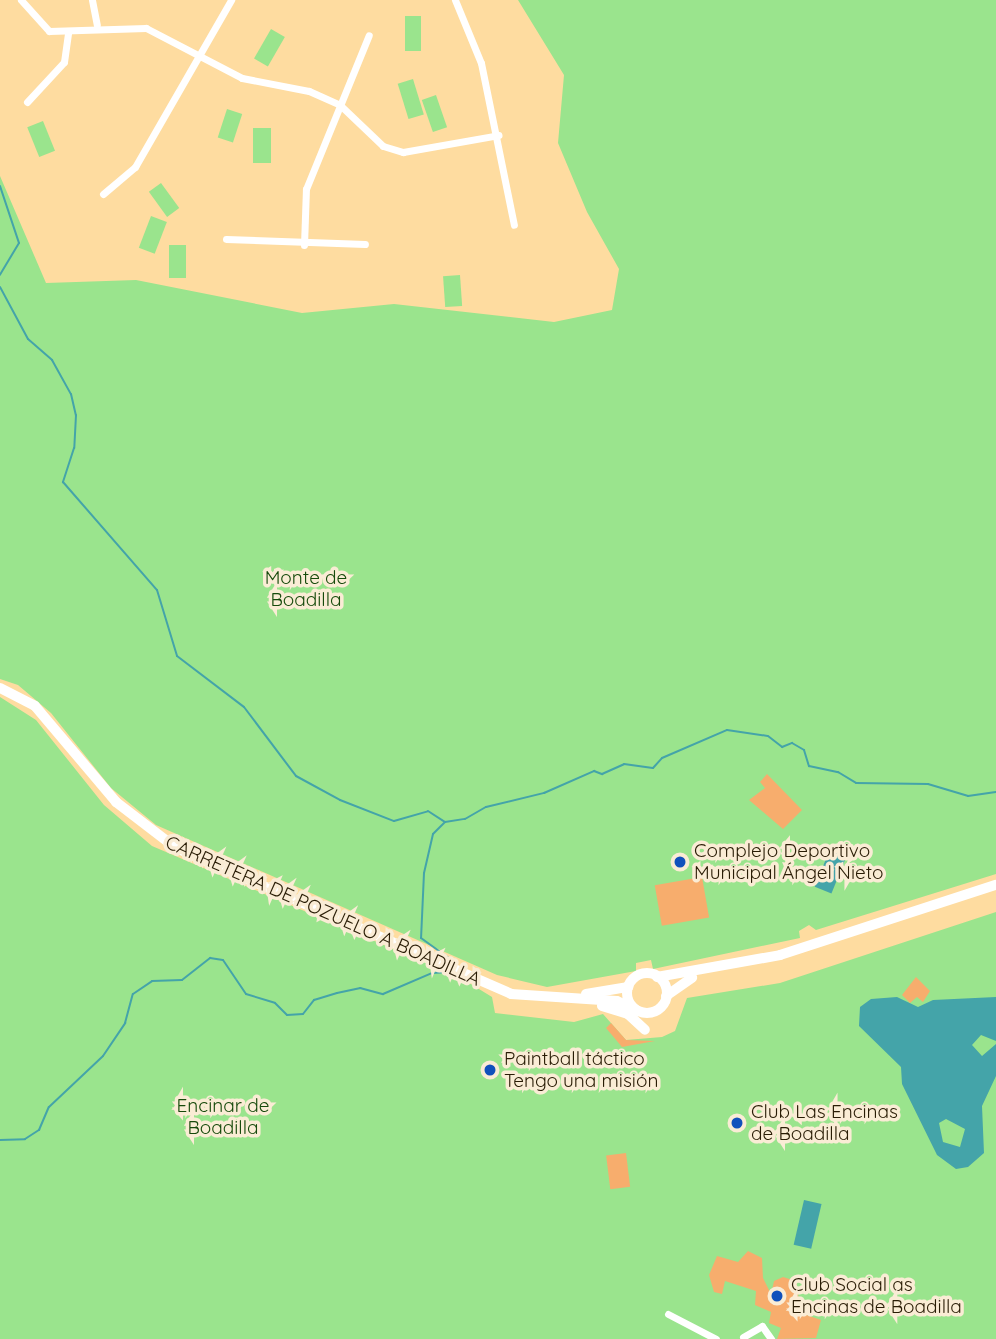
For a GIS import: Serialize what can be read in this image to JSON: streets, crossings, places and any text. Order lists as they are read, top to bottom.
{
  "streets": {
    "main road": ["CARRETERA DE POZUELO A BOADILLA"]
  },
  "parks": ["Monte de Boadilla", "Encinar de Boadilla"],
  "places": [
    "Complejo Deportivo Municipal Ángel Nieto",
    "Paintball táctico Tengo una misión",
    "Club Las Encinas de Boadilla",
    "Club Social as Encinas de Boadilla"
  ]
}
